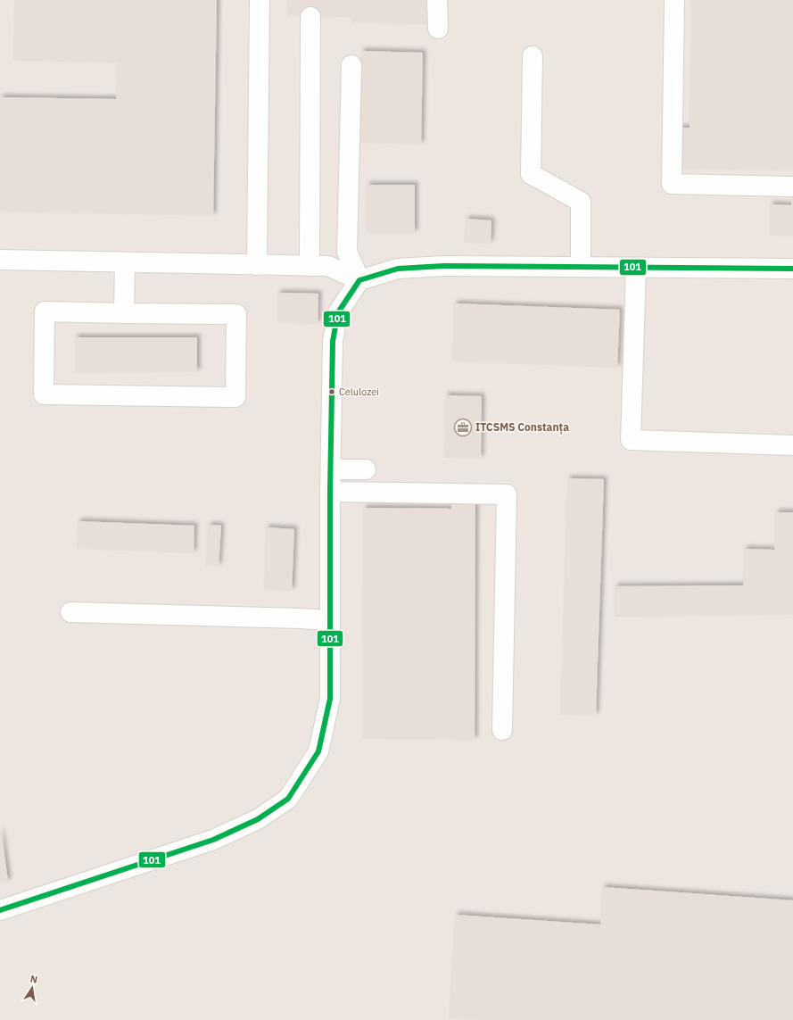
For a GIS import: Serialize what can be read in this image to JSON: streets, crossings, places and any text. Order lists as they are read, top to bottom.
{
  "places": {
    "other": ["Celulozei"],
    "office": ["ITCSMS Constanța"]
  },
  "lines": ["transit line 101"],
  "north": "top"
}
